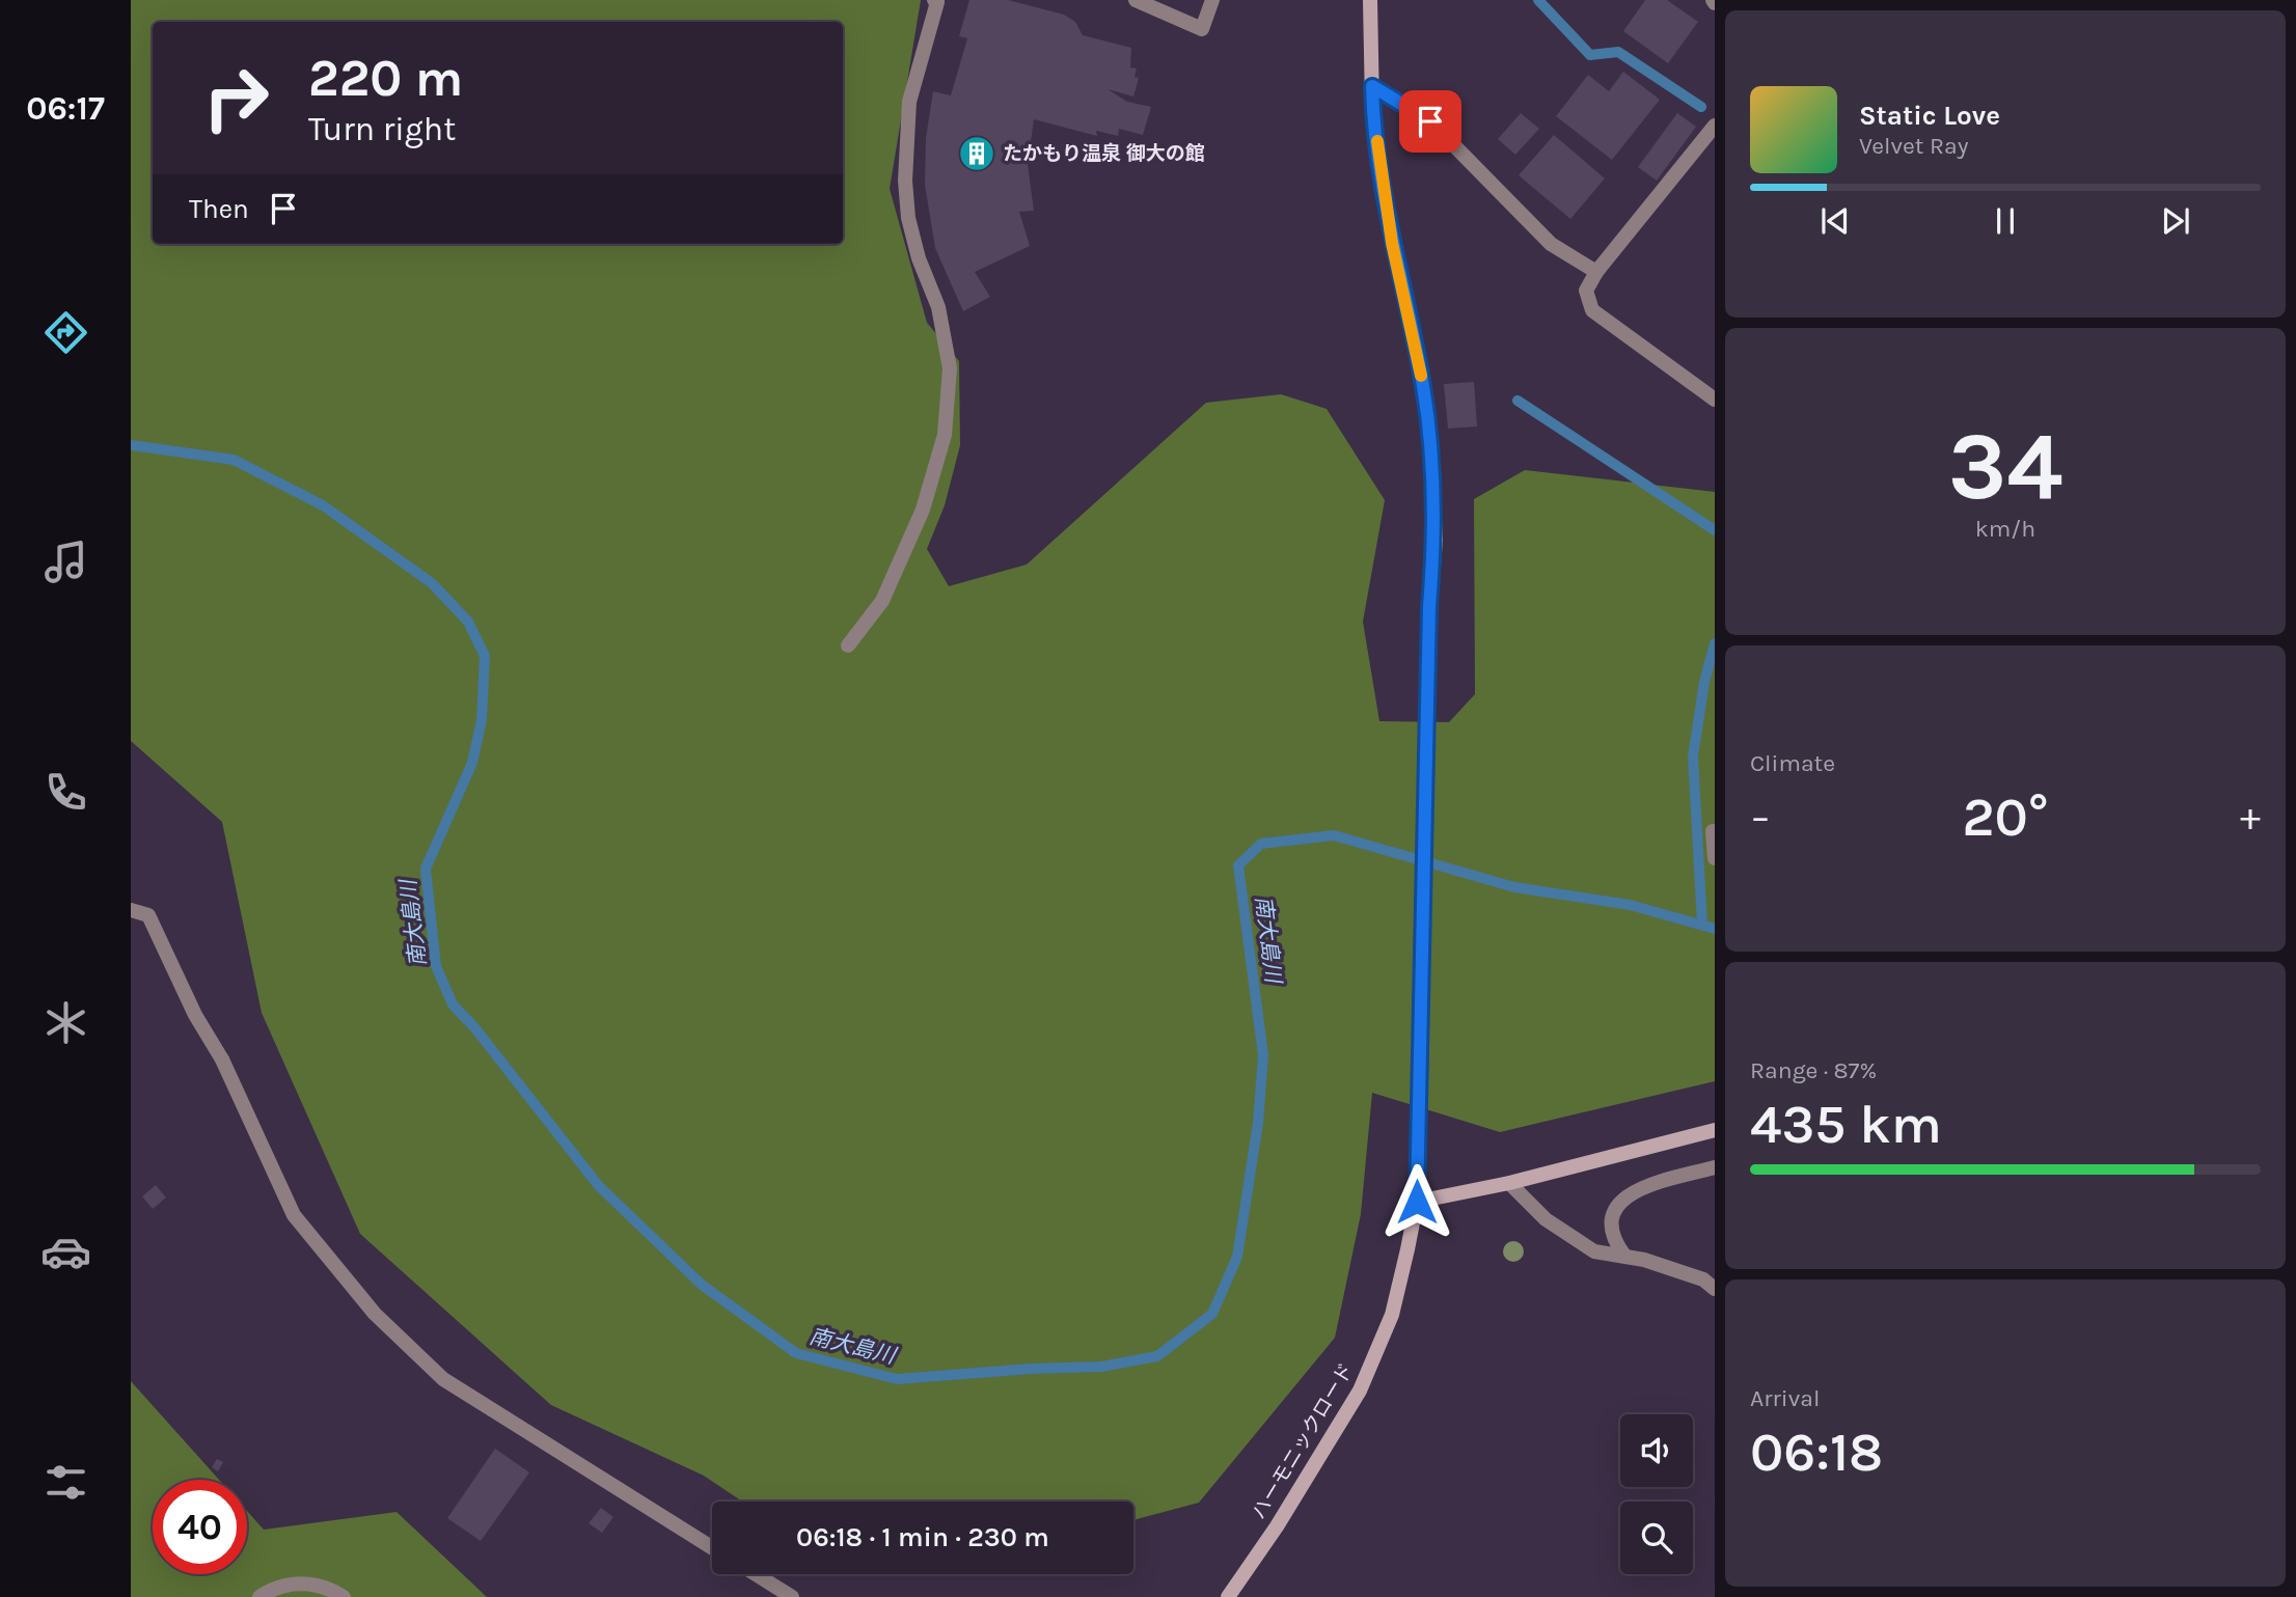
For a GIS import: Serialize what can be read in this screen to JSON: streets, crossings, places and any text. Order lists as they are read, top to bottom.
{
  "streets": {
    "street": ["ハーモニックロード"]
  },
  "water": ["南大島川"],
  "places": {
    "building": ["たかもり温泉 御大の館"]
  },
  "page": {
    "tabs": "06:17",
    "turn": ["220 m", "Turn right"],
    "song": ["Static Love", "Velvet Ray"],
    "then": "Then",
    "tile": [
      ["34", "km/h"],
      "Climate",
      ["Range · 87%", "435 km"],
      ["Arrival", "06:18"]
    ],
    "heat": ["−", "20°", "+"],
    "limit": "40",
    "trip": "06:18 · 1 min · 230 m"
  }
}
